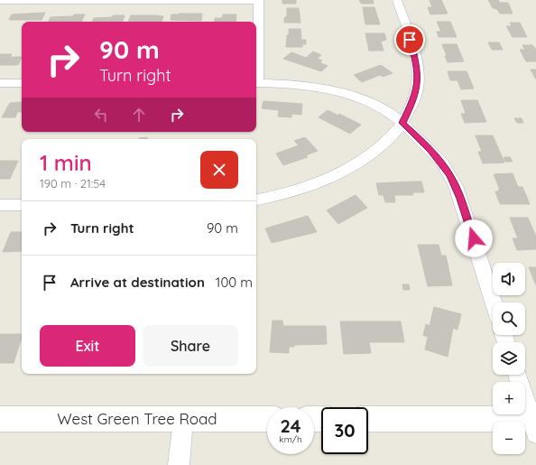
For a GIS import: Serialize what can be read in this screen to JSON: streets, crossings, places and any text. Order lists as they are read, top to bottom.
{
  "streets": {
    "street": ["West Green Tree Road"]
  },
  "page": {
    "turn": ["90 m", "Turn right"],
    "heading": ["1 min", "190 m · 21:54"],
    "list": [
      {
        "name": "Turn right",
        "value": "90 m"
      },
      {
        "name": "Arrive at destination",
        "value": "100 m"
      }
    ],
    "map_buttons": ["+", "−"],
    "buttons": ["Exit", "Share"],
    "speed": "24 km/h",
    "limit": "30"
  }
}
